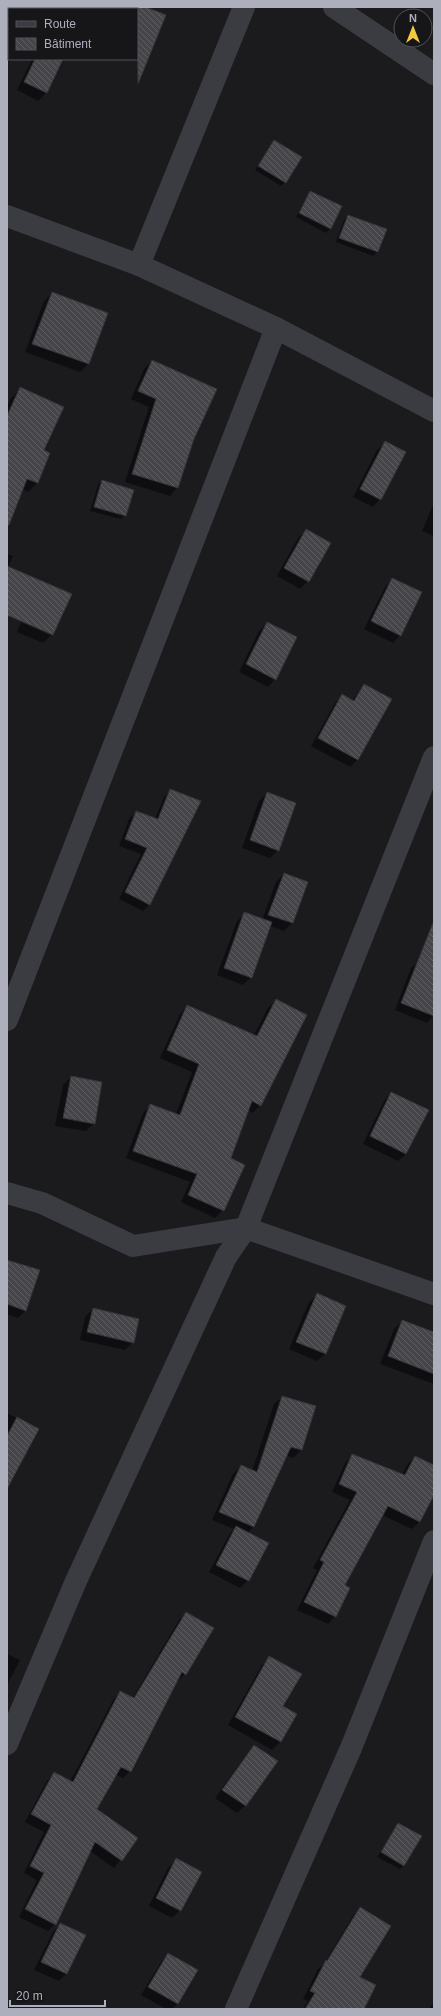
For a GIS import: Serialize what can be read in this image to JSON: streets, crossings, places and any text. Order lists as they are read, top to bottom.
{
  "legend": ["Route", "Bâtiment"],
  "scale_bar": "20 m",
  "north": "top"
}
